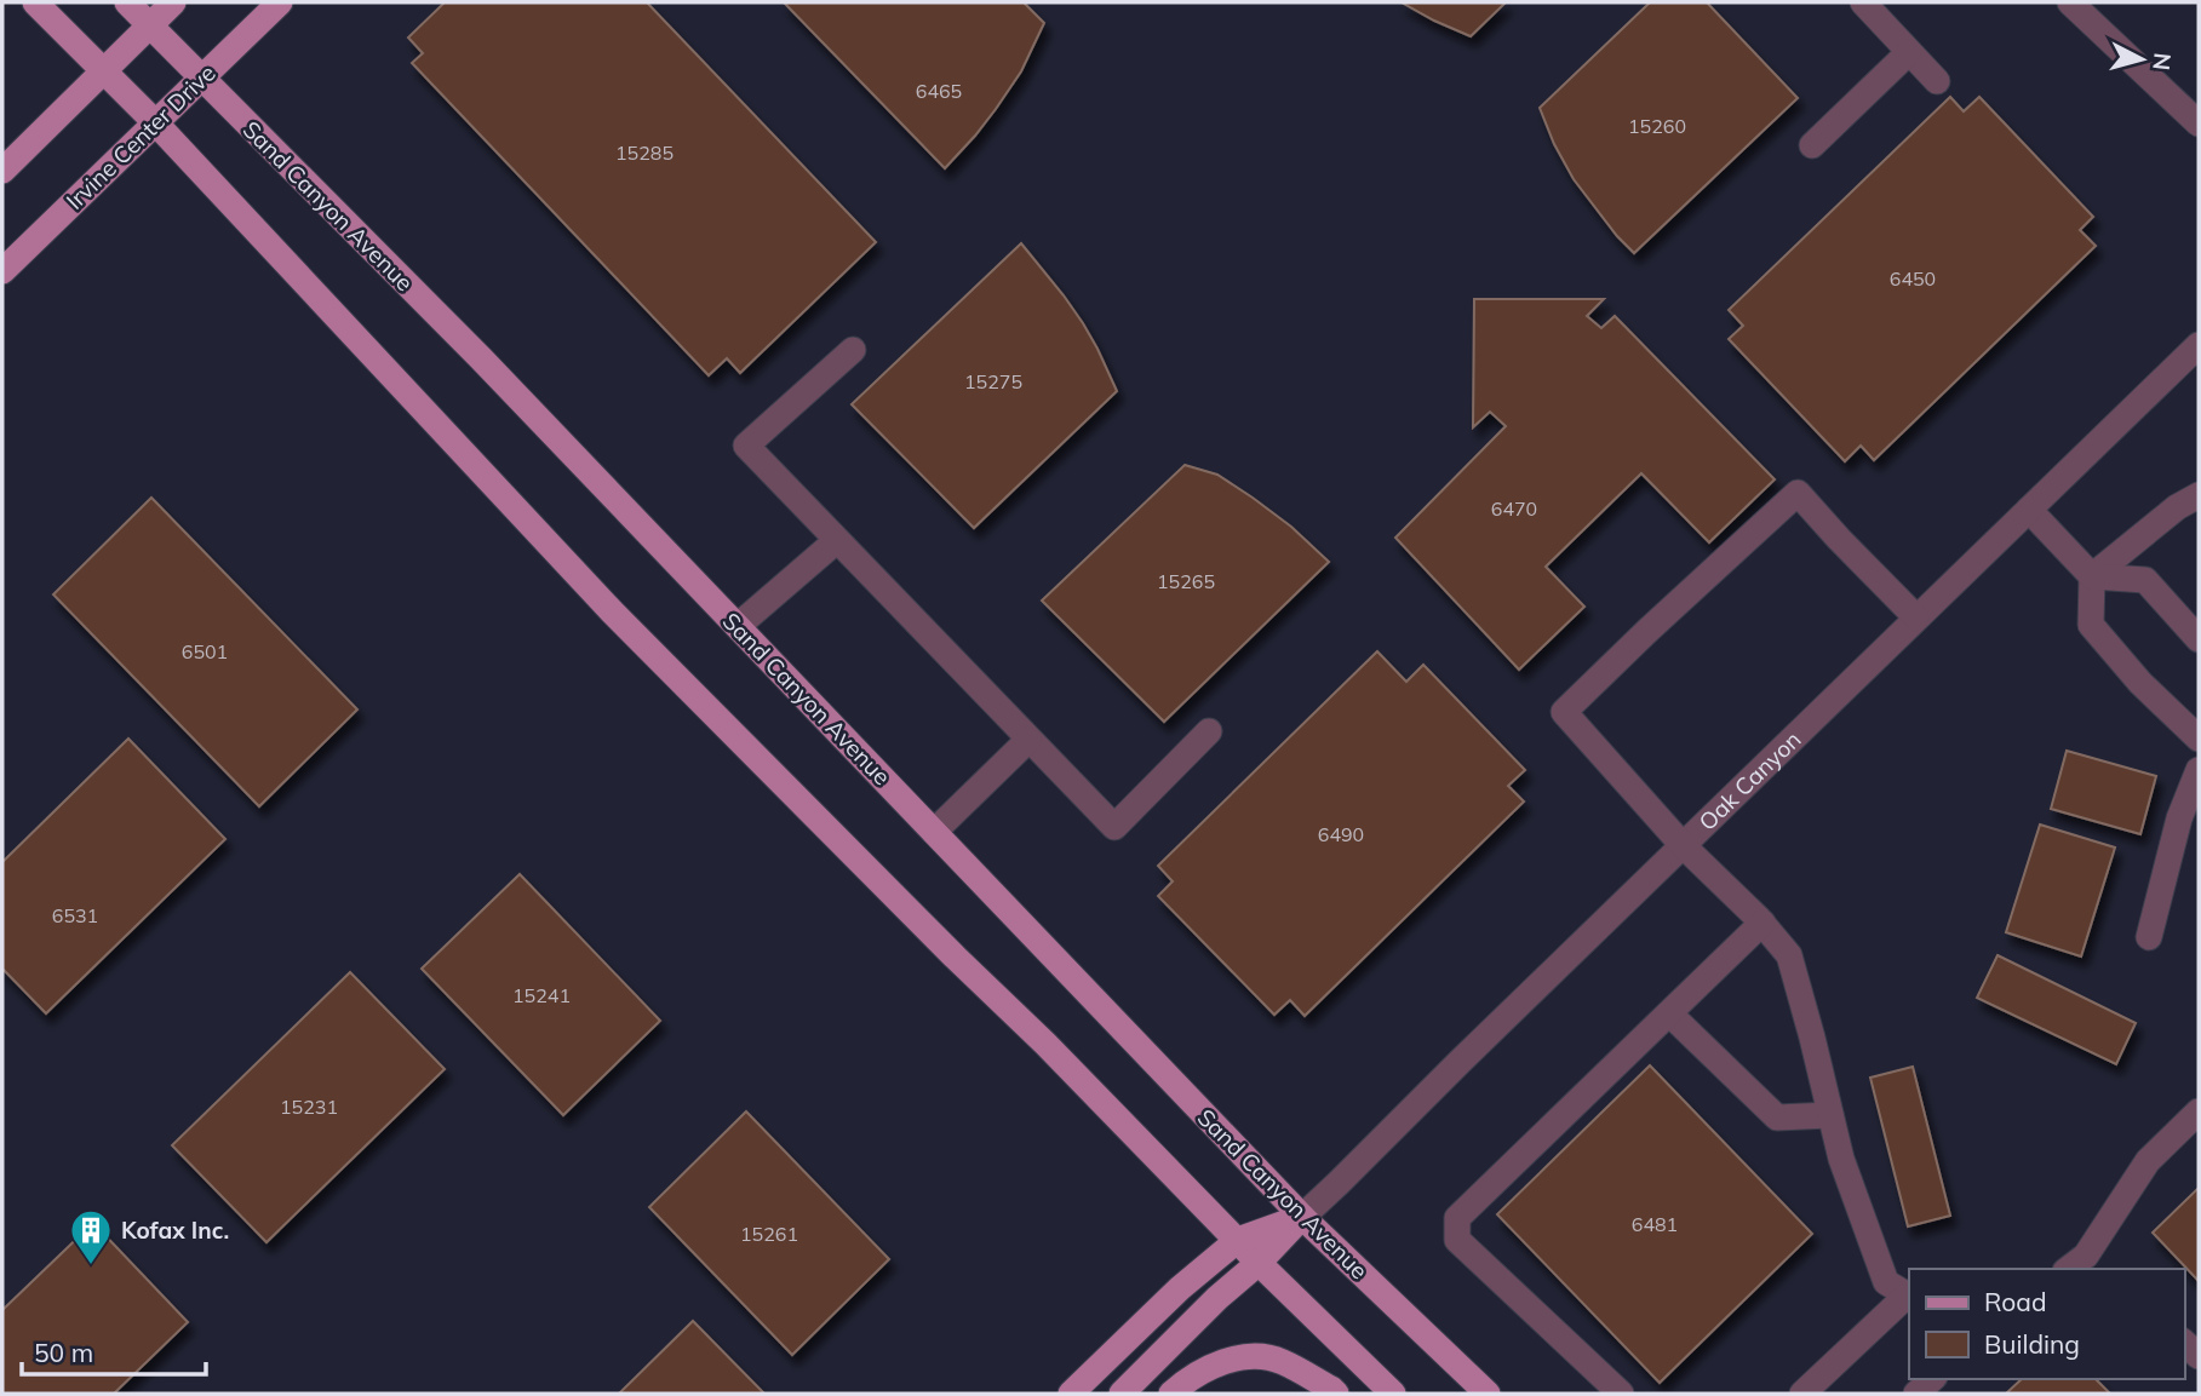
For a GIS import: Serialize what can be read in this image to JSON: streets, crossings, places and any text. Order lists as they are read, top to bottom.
{
  "streets": {
    "main road": ["Irvine Center Drive", "Sand Canyon Avenue"],
    "street": ["Oak Canyon"]
  },
  "crossings": [
    ["Irvine Center Drive", "Sand Canyon Avenue"],
    ["Sand Canyon Avenue", "Oak Canyon"]
  ],
  "places": {
    "building": ["Kofax Inc."]
  },
  "house_numbers": [
    "6465",
    "15260",
    "15285",
    "6450",
    "15275",
    "6470",
    "15265",
    "6501",
    "6490",
    "6531",
    "15241",
    "15231",
    "6481",
    "15261"
  ],
  "legend": ["Road", "Building"],
  "scale_bar": "50 m",
  "north": "right"
}
